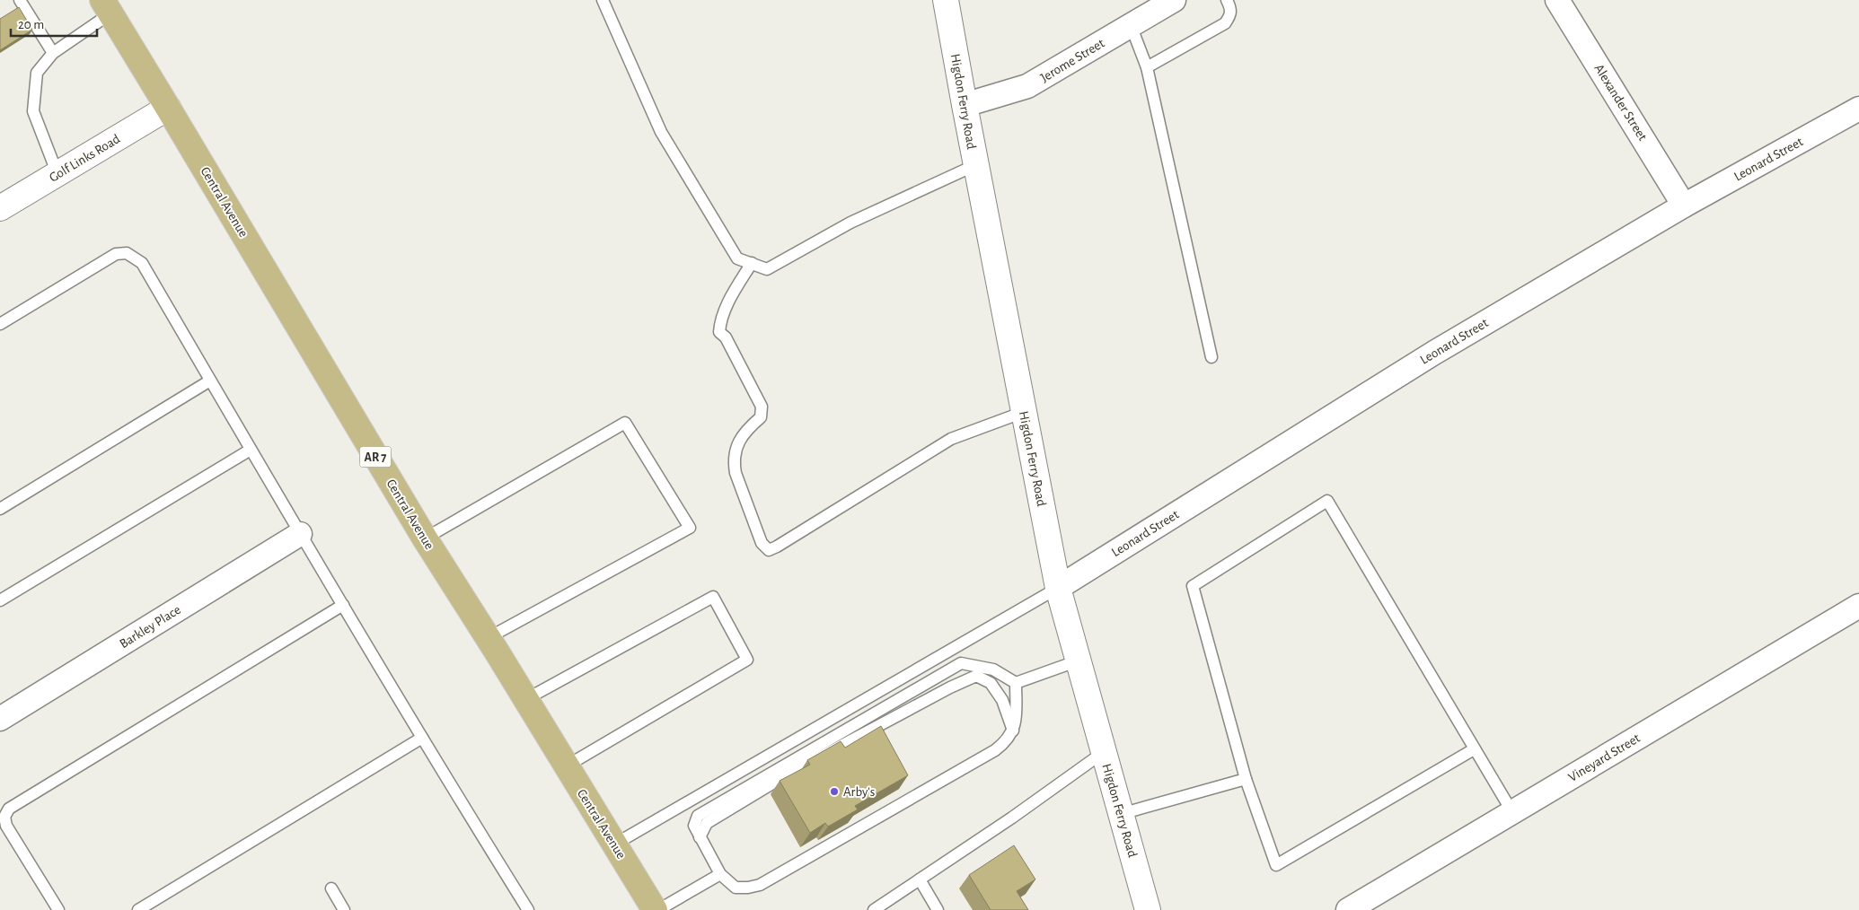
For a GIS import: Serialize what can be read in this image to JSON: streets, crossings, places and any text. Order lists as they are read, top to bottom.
{
  "streets": {
    "main road": [
      "Higdon Ferry Road",
      "Golf Links Road",
      "Central Avenue",
      "AR 7"
    ],
    "street": [
      "Jerome Street",
      "Alexander Street",
      "Leonard Street",
      "Barkley Place",
      "Vineyard Street"
    ]
  },
  "crossings": [
    ["Jerome Street", "Higdon Ferry Road"],
    ["Higdon Ferry Road", "Leonard Street"],
    ["Alexander Street", "Leonard Street"],
    ["Golf Links Road", "Central Avenue"]
  ],
  "places": ["Arby's"],
  "scale_bar": "20 m"
}
